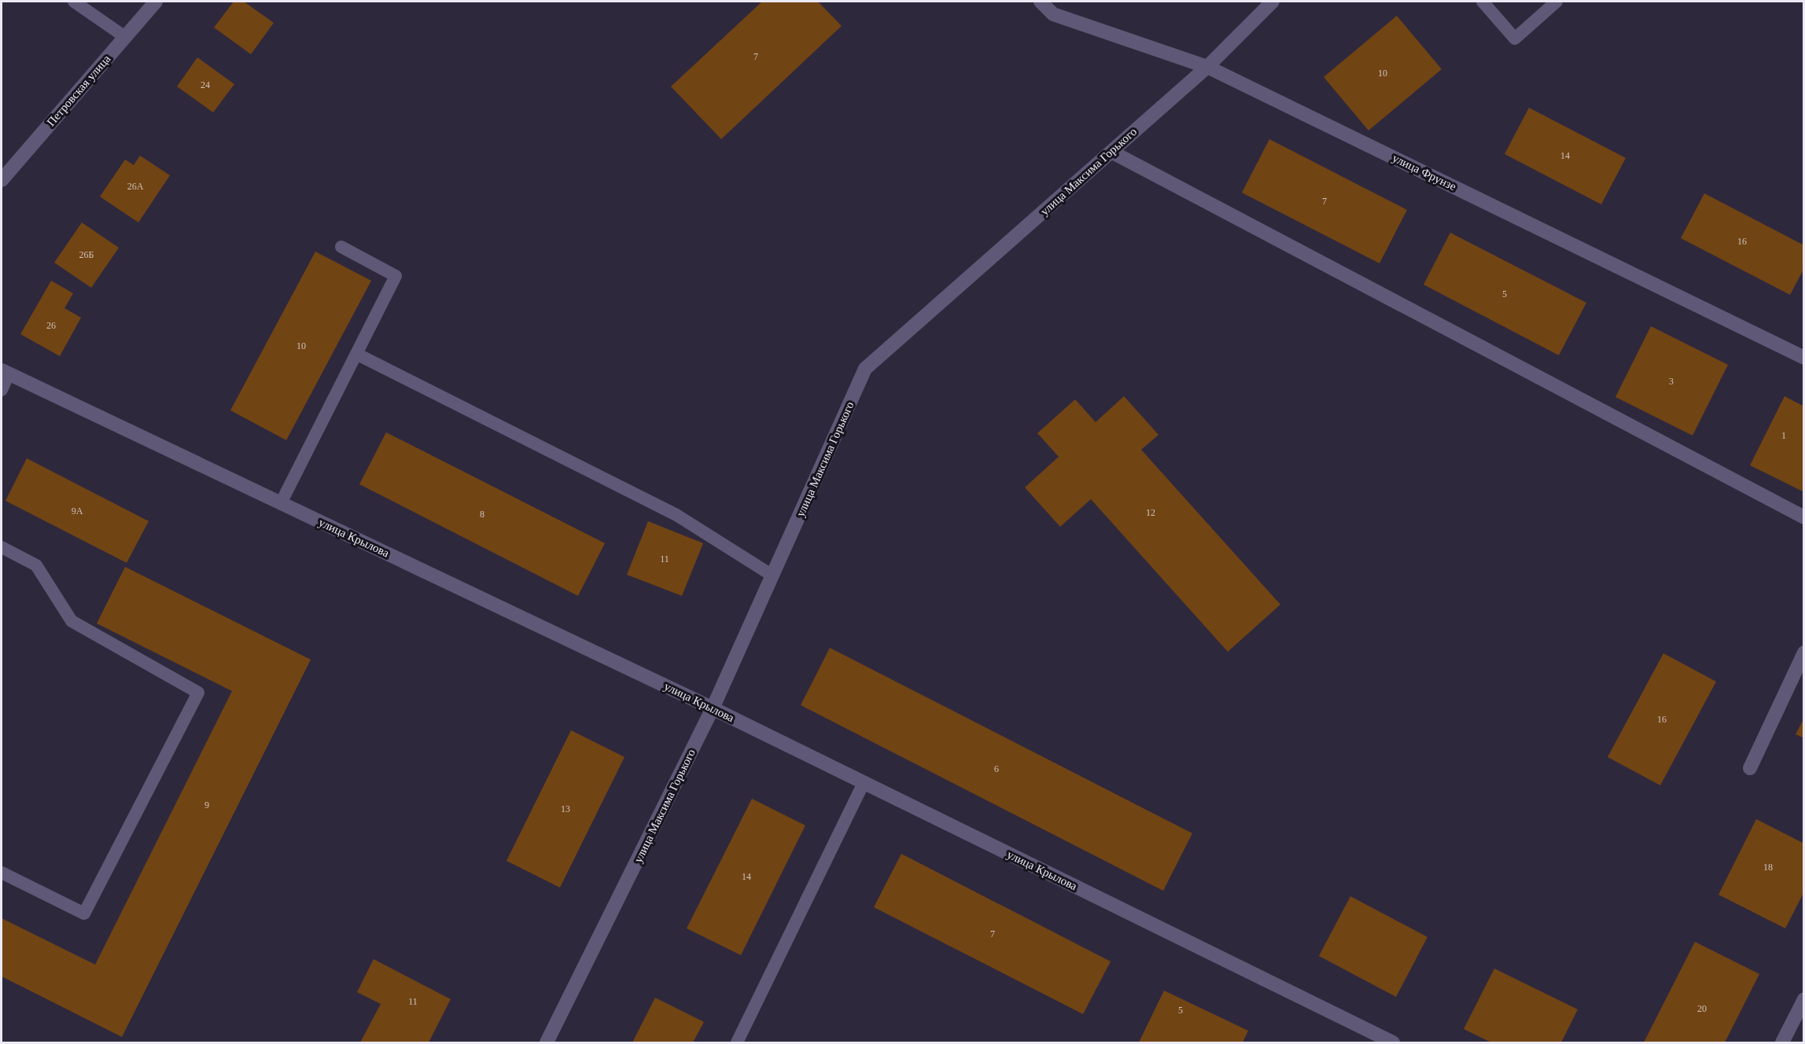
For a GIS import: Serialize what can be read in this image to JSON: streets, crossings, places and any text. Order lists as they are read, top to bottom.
{
  "streets": {
    "street": [
      "Петровская улица",
      "улица Максима Горького",
      "улица Фрунзе",
      "улица Крылова"
    ]
  },
  "crossings": [
    ["улица Максима Горького", "улица Фрунзе"],
    ["улица Максима Горького", "улица Крылова"]
  ],
  "house_numbers": [
    "7",
    "10",
    "24",
    "14",
    "26А",
    "7",
    "16",
    "26Б",
    "5",
    "26",
    "10",
    "3",
    "1",
    "9А",
    "12",
    "8",
    "11",
    "16",
    "6",
    "9",
    "13",
    "18",
    "14",
    "7",
    "11",
    "20",
    "5"
  ]
}
